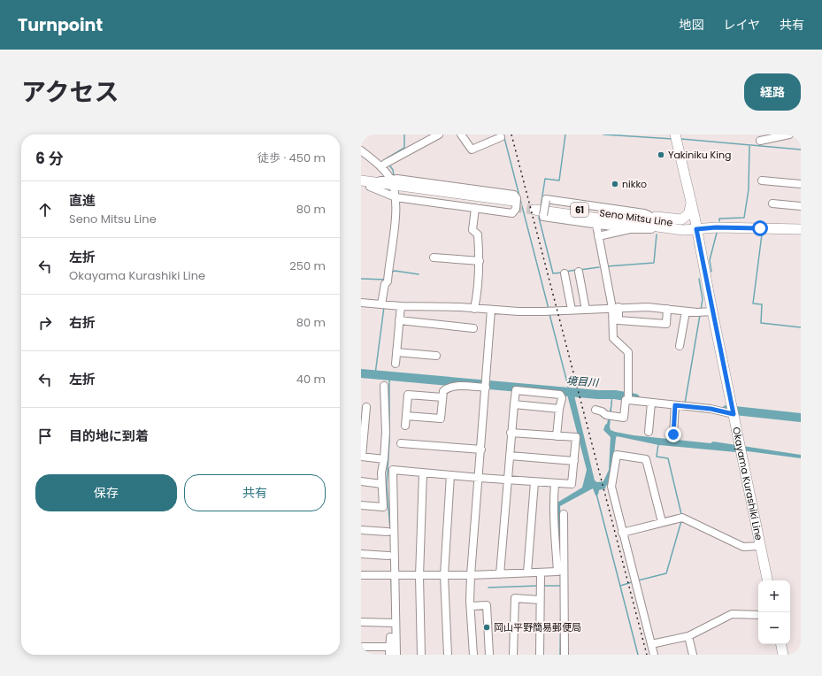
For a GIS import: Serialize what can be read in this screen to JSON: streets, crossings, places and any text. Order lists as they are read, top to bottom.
{
  "streets": {
    "main road": ["61", "Seno Mitsu Line", "Okayama Kurashiki Line"]
  },
  "crossings": [
    ["Seno Mitsu Line", "Okayama Kurashiki Line"]
  ],
  "water": ["境目川"],
  "places": ["Yakiniku King", "nikko", "岡山平野簡易郵便局"],
  "page": {
    "header": "Turnpoint",
    "nav": ["地図", "レイヤ", "共有"],
    "title": "アクセス",
    "buttons": [
      "経路",
      ["保存", "共有"]
    ],
    "heading": ["6 分", "徒歩 · 450 m"],
    "list": [
      ["直進", "Seno Mitsu Line", "80 m"],
      ["左折", "Okayama Kurashiki Line", "250 m"],
      ["右折", "80 m"],
      ["左折", "40 m"],
      "目的地に到着"
    ],
    "map_buttons": ["+", "−"]
  }
}
